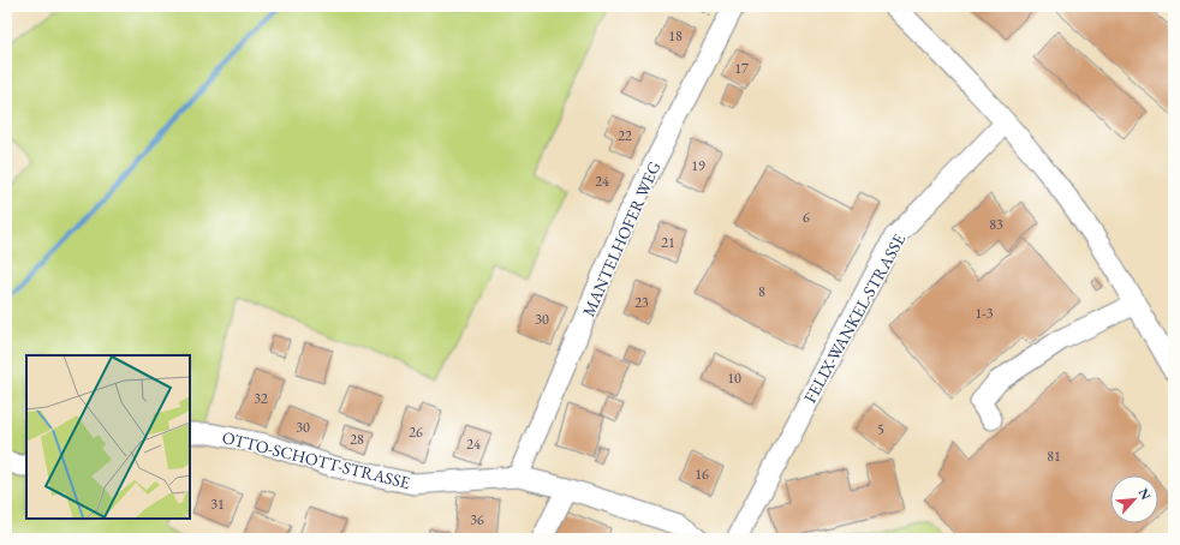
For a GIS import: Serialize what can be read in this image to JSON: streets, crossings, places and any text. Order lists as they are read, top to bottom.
{
  "streets": {
    "street": ["MANTELHOFER WEG", "FELIX-WANKEL-STRASSE", "OTTO-SCHOTT-STRASSE"]
  },
  "crossings": [
    ["MANTELHOFER WEG", "OTTO-SCHOTT-STRASSE"]
  ],
  "house_numbers": [
    "18",
    "17",
    "22",
    "19",
    "24",
    "6",
    "83",
    "21",
    "8",
    "23",
    "1-3",
    "30",
    "10",
    "32",
    "30",
    "5",
    "26",
    "28",
    "24",
    "81",
    "16",
    "31",
    "36"
  ],
  "north": "top right"
}
